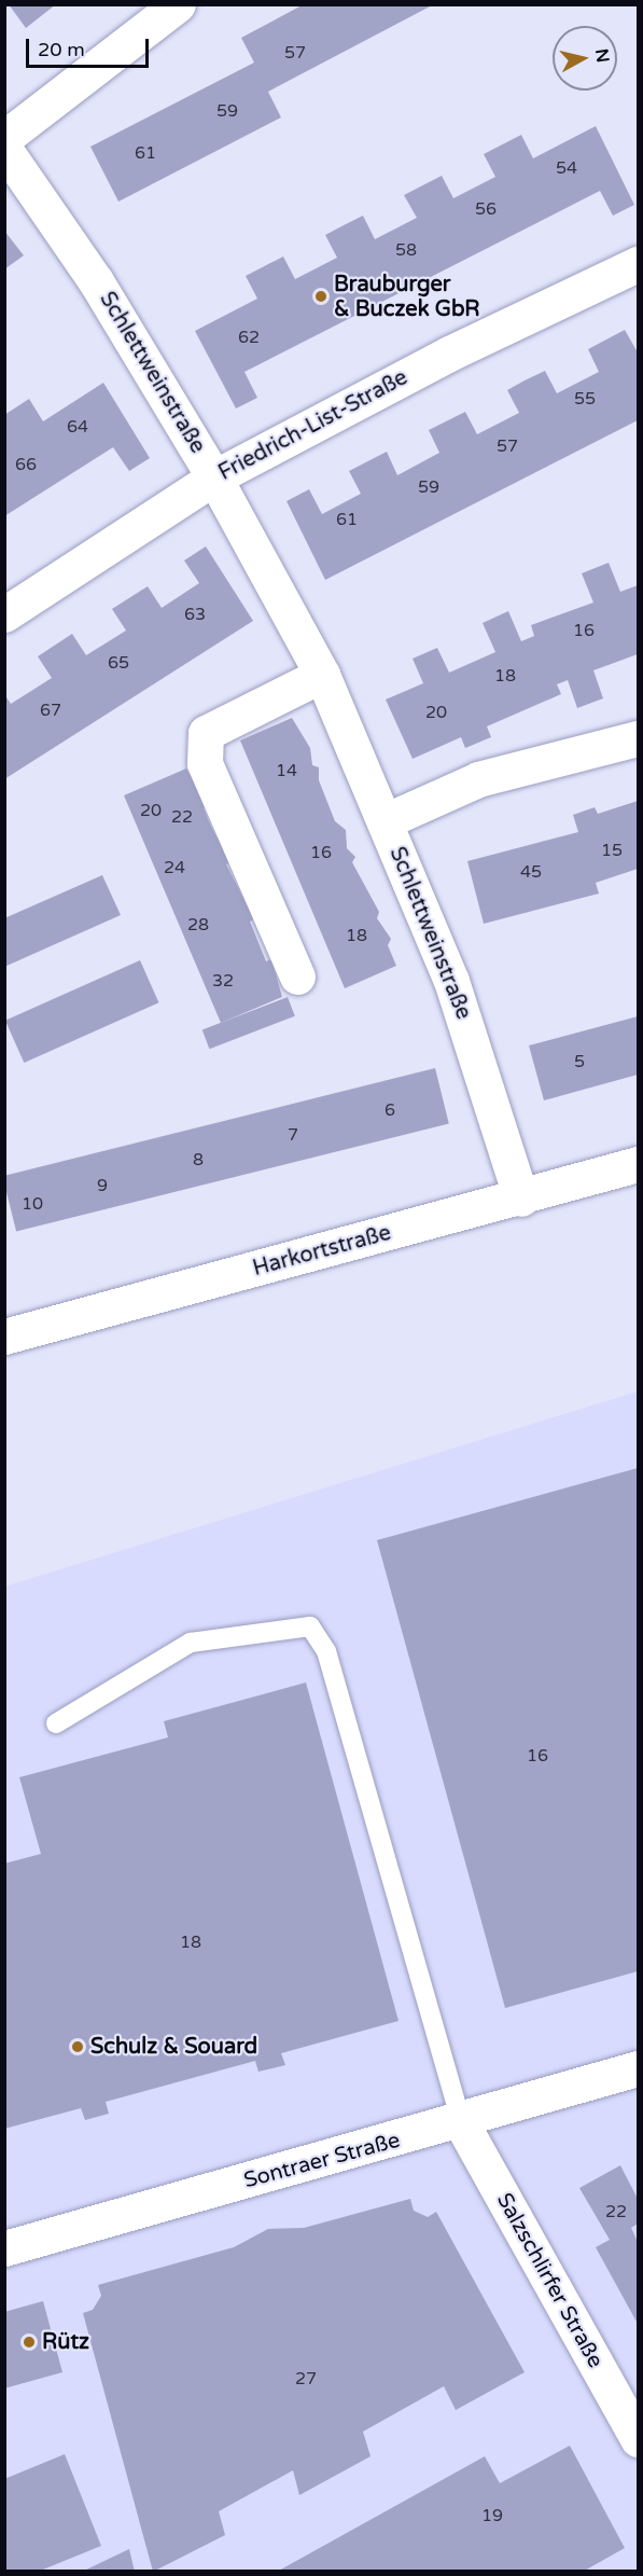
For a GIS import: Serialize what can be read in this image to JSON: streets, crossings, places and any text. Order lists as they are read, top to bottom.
{
  "streets": {
    "street": [
      "Schlettweinstraße",
      "Friedrich-List-Straße",
      "Harkortstraße",
      "Sontraer Straße",
      "Salzschlirfer Straße"
    ]
  },
  "crossings": [
    ["Schlettweinstraße", "Friedrich-List-Straße"],
    ["Schlettweinstraße", "Harkortstraße"],
    ["Sontraer Straße", "Salzschlirfer Straße"]
  ],
  "places": ["Brauburger & Buczek GbR", "Schulz & Souard", "Rütz"],
  "house_numbers": [
    "57",
    "59",
    "61",
    "54",
    "56",
    "58",
    "62",
    "55",
    "64",
    "57",
    "66",
    "59",
    "61",
    "63",
    "16",
    "65",
    "18",
    "67",
    "20",
    "14",
    "20",
    "22",
    "15",
    "16",
    "24",
    "45",
    "28",
    "18",
    "32",
    "5",
    "6",
    "7",
    "8",
    "9",
    "10",
    "16",
    "18",
    "22",
    "27",
    "19"
  ],
  "scale_bar": "20 m",
  "north": "right"
}
